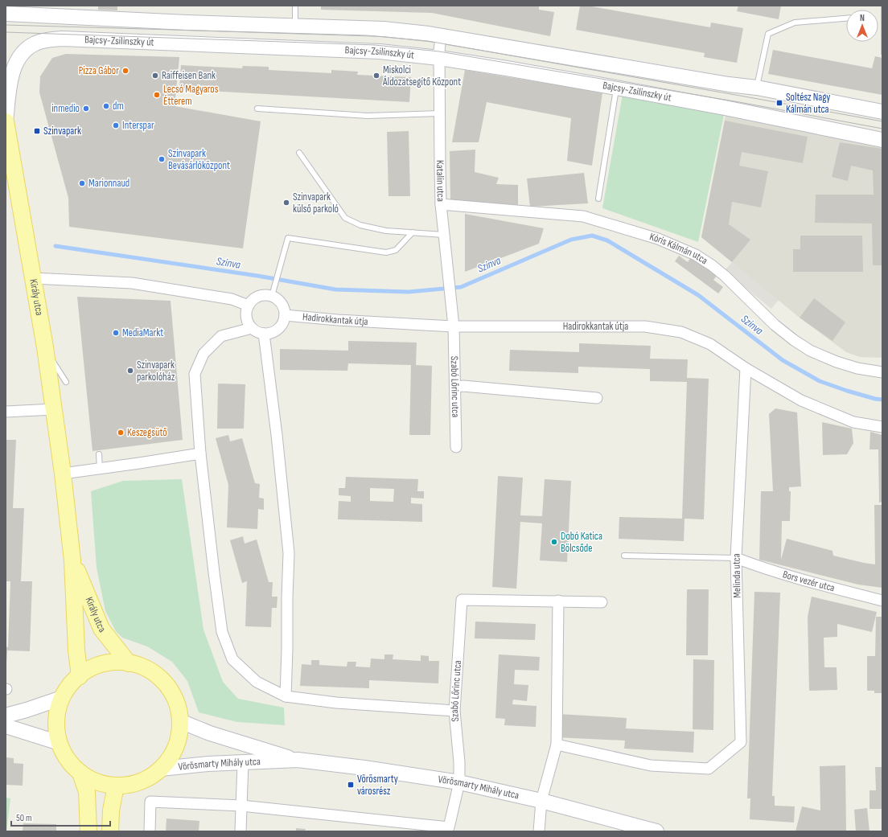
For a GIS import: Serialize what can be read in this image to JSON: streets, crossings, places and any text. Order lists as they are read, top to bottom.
{
  "streets": {
    "main road": ["Király utca"],
    "street": [
      "Bajcsy-Zsilinszky út",
      "Katalin utca",
      "Kóris Kálmán utca",
      "Hadirokkantak útja",
      "Szabó Lőrinc utca",
      "Melinda utca",
      "Bors vezér utca",
      "Vörösmarty Mihály utca"
    ]
  },
  "crossings": [
    ["Bajcsy-Zsilinszky út", "Katalin utca"],
    ["Bajcsy-Zsilinszky út", "Király utca"],
    ["Katalin utca", "Kóris Kálmán utca"],
    ["Katalin utca", "Hadirokkantak útja"],
    ["Katalin utca", "Szabó Lőrinc utca"],
    ["Hadirokkantak útja", "Szabó Lőrinc utca"],
    ["Hadirokkantak útja", "Melinda utca"],
    ["Szabó Lőrinc utca", "Vörösmarty Mihály utca"],
    ["Melinda utca", "Bors vezér utca"]
  ],
  "water": ["Szinva"],
  "places": {
    "other": [
      "Pizza Gábor",
      "Raiffeisen Bank",
      "Miskolci Áldozatsegítő Központ",
      "Lecsó Magyaros Étterem",
      "dm",
      "inmedio",
      "Interspar",
      "Szinvapark Bevásárlóközpont",
      "Marionnaud",
      "Szinvapark külső parkoló",
      "MediaMarkt",
      "Szinvapark parkolóház",
      "Keszegsütő",
      "Dobó Katica Bölcsőde"
    ],
    "transit": ["Soltész Nagy Kálmán utca", "Szinvapark", "Vörösmarty városrész"]
  },
  "scale_bar": "50 m",
  "north": "top"
}
